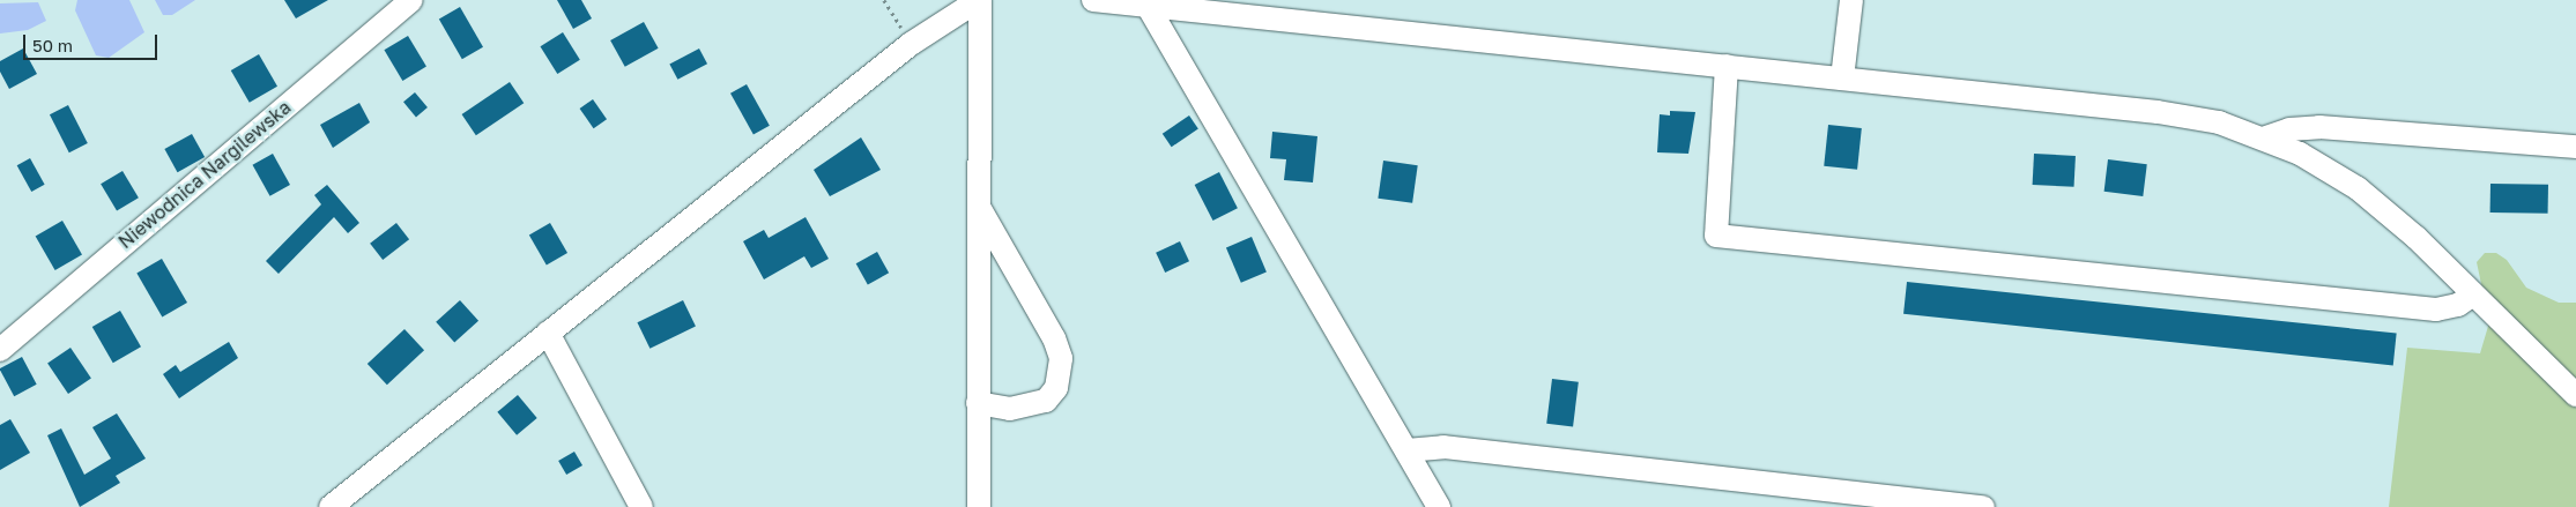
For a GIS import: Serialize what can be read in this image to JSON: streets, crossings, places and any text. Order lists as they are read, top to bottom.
{
  "streets": {
    "street": ["Niewodnica Nargilewska"]
  },
  "scale_bar": "50 m"
}
